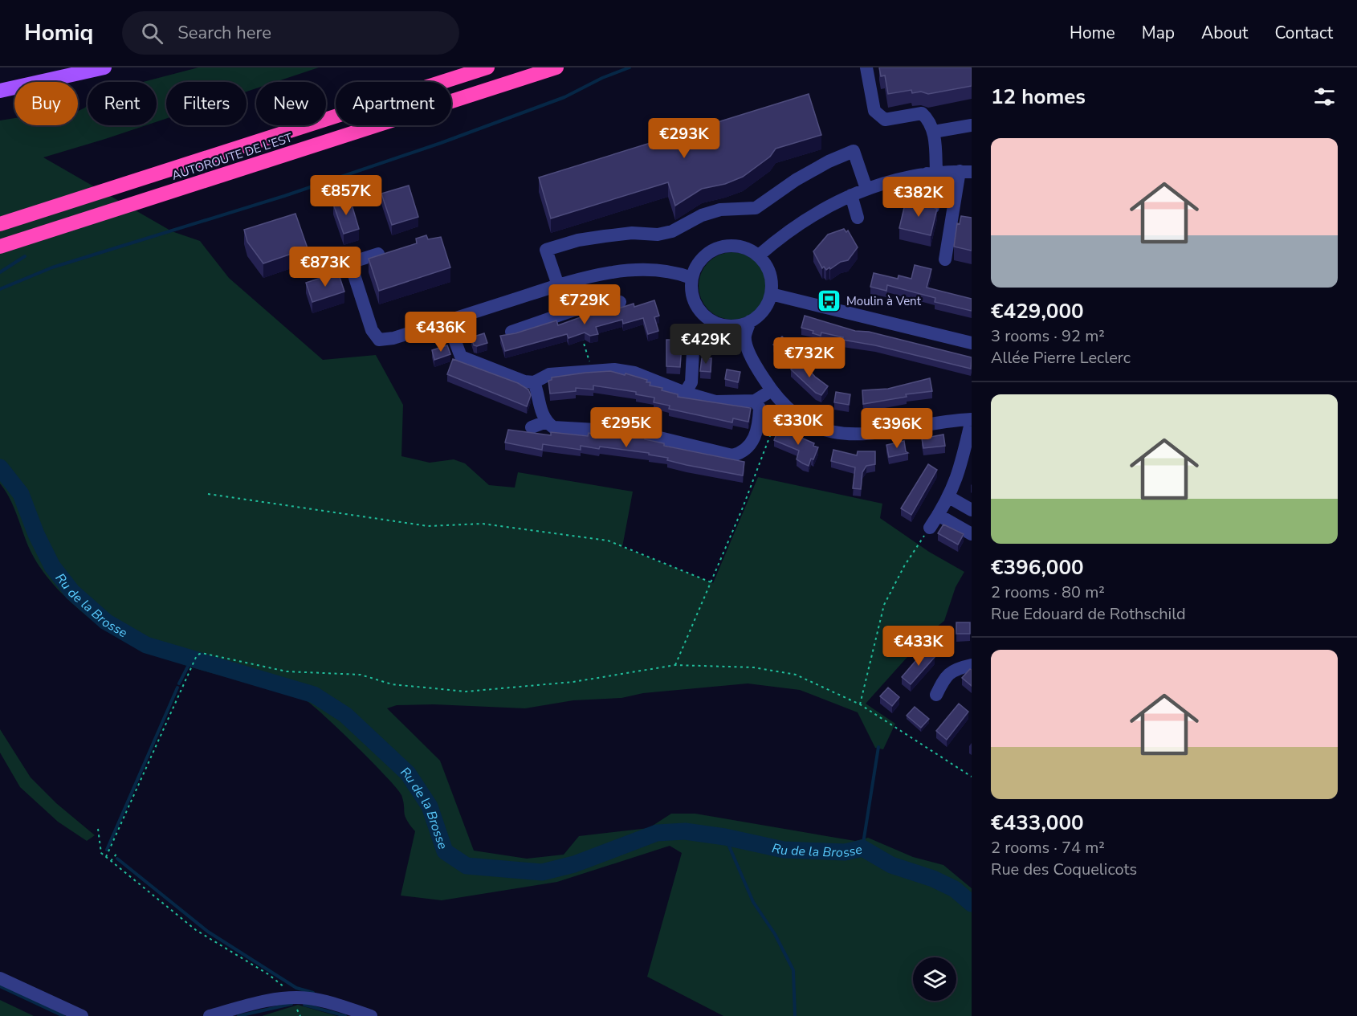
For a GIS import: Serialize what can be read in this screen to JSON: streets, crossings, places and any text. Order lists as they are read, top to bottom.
{
  "streets": {
    "highway": ["AUTOROUTE DE L’EST"]
  },
  "water": ["Ru de la Brosse"],
  "places": {
    "bus stop": ["Moulin à Vent"]
  },
  "page": {
    "header": "Homiq",
    "search": "Search here",
    "nav": [
      "Home",
      "Map",
      "About",
      "Contact"
    ],
    "heading": "12 homes",
    "chip": [
      "Buy",
      "Rent",
      "Filters",
      "New",
      "Apartment"
    ],
    "price": [
      "€293K",
      "€857K",
      "€382K",
      "€873K",
      "€729K",
      "€436K",
      "€429K",
      "€732K",
      "€330K",
      "€295K",
      "€396K",
      "€433K"
    ],
    "list": [
      {
        "name": "€429,000",
        "note": "3 rooms · 92 m² · Allée Pierre Leclerc"
      },
      {
        "name": "€396,000",
        "note": "2 rooms · 80 m² · Rue Edouard de Rothschild"
      },
      {
        "name": "€433,000",
        "note": "2 rooms · 74 m² · Rue des Coquelicots"
      }
    ]
  }
}
